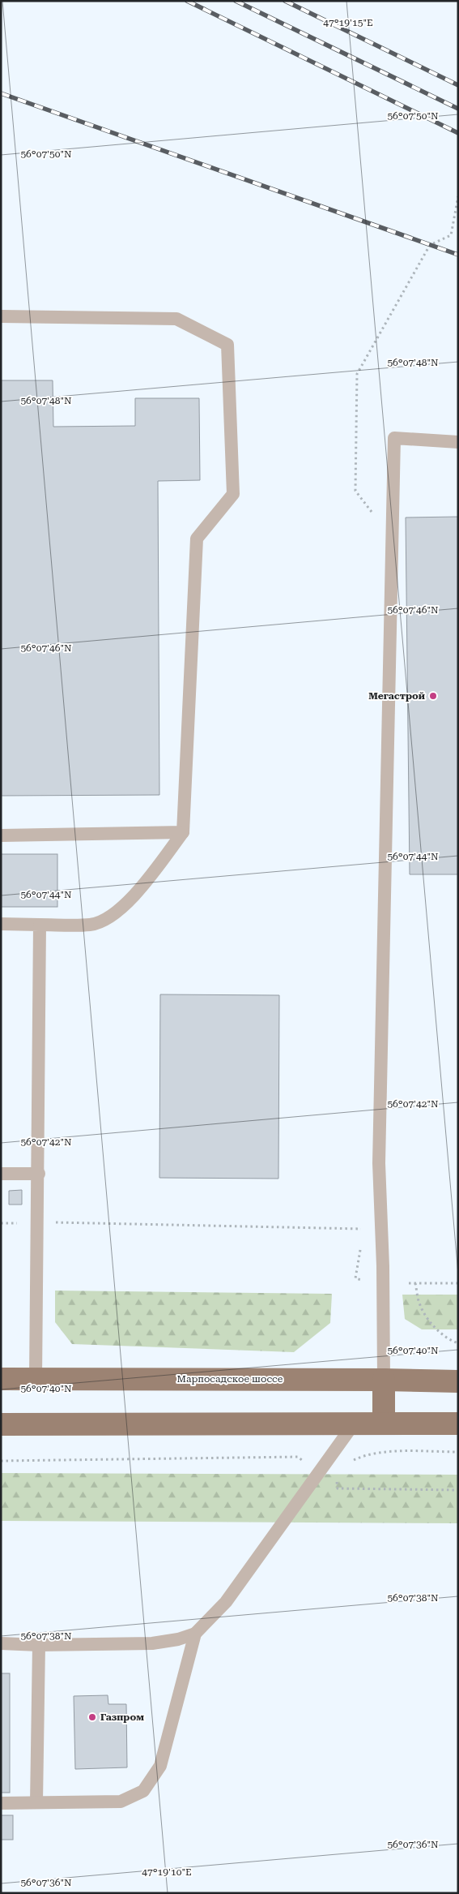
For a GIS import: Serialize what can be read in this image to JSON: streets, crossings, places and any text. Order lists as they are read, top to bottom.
{
  "streets": {
    "main road": ["Марпосадское шоссе"]
  },
  "places": ["Мегастрой", "Газпром"],
  "coordinates": [
    "47°19'15\"E",
    "56°07'50\"N",
    "56°07'48\"N",
    "56°07'46\"N",
    "56°07'44\"N",
    "56°07'42\"N",
    "56°07'40\"N",
    "56°07'38\"N",
    "56°07'36\"N",
    "47°19'10\"E"
  ]
}
